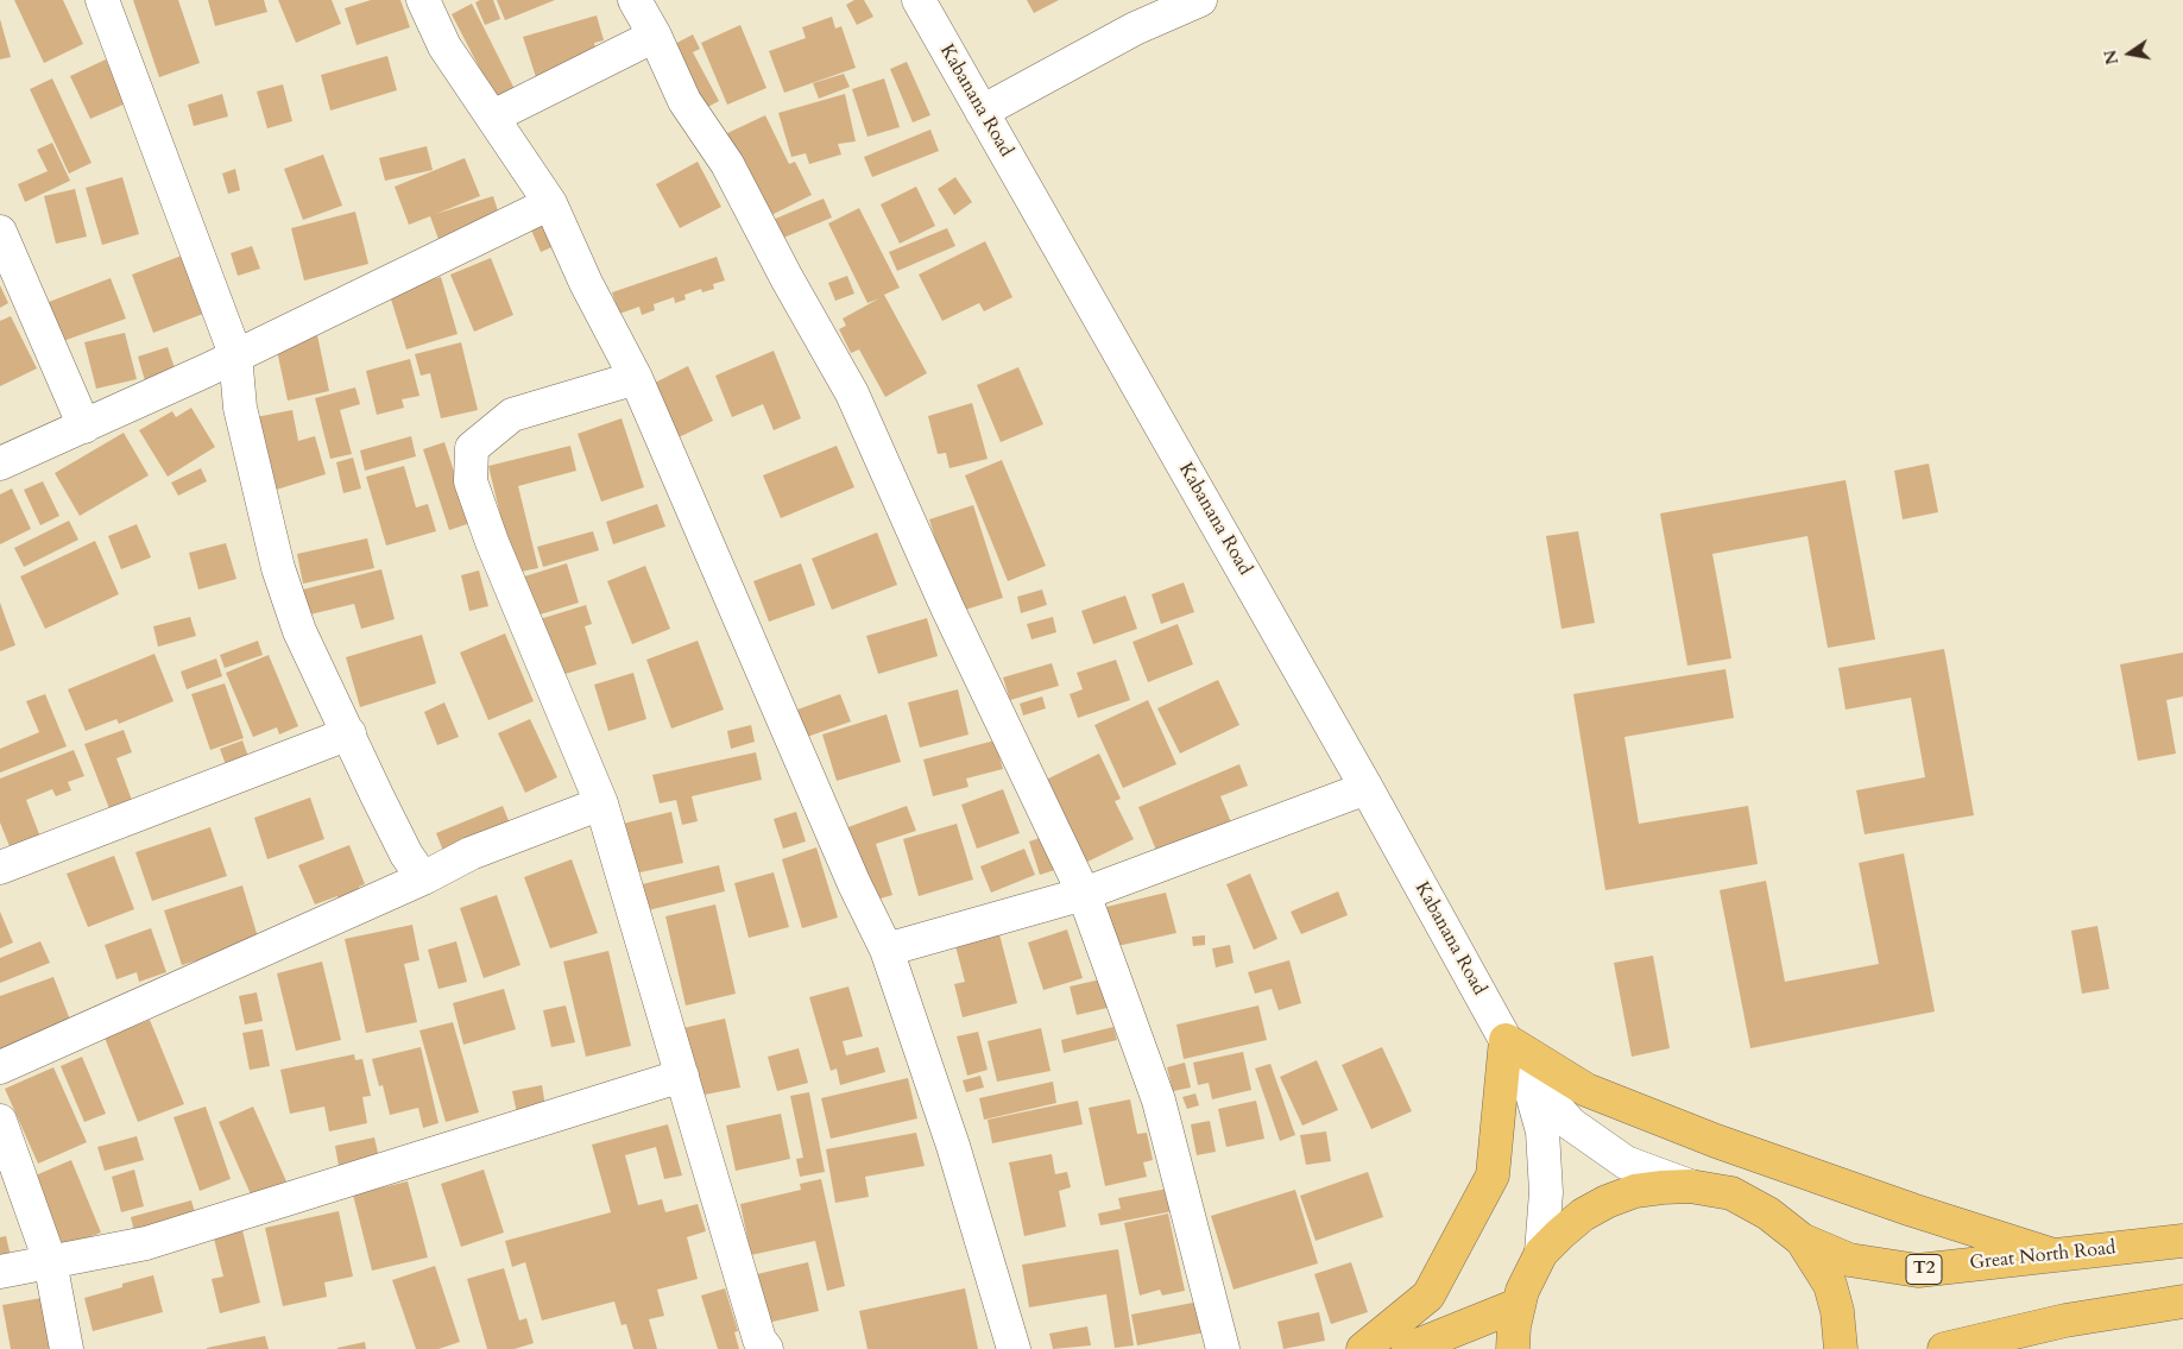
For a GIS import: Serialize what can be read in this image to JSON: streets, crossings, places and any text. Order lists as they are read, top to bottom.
{
  "streets": {
    "main road": ["Great North Road", "T2"],
    "street": ["Kabanana Road"]
  },
  "crossings": [
    ["Great North Road", "T2"]
  ],
  "north": "left"
}
